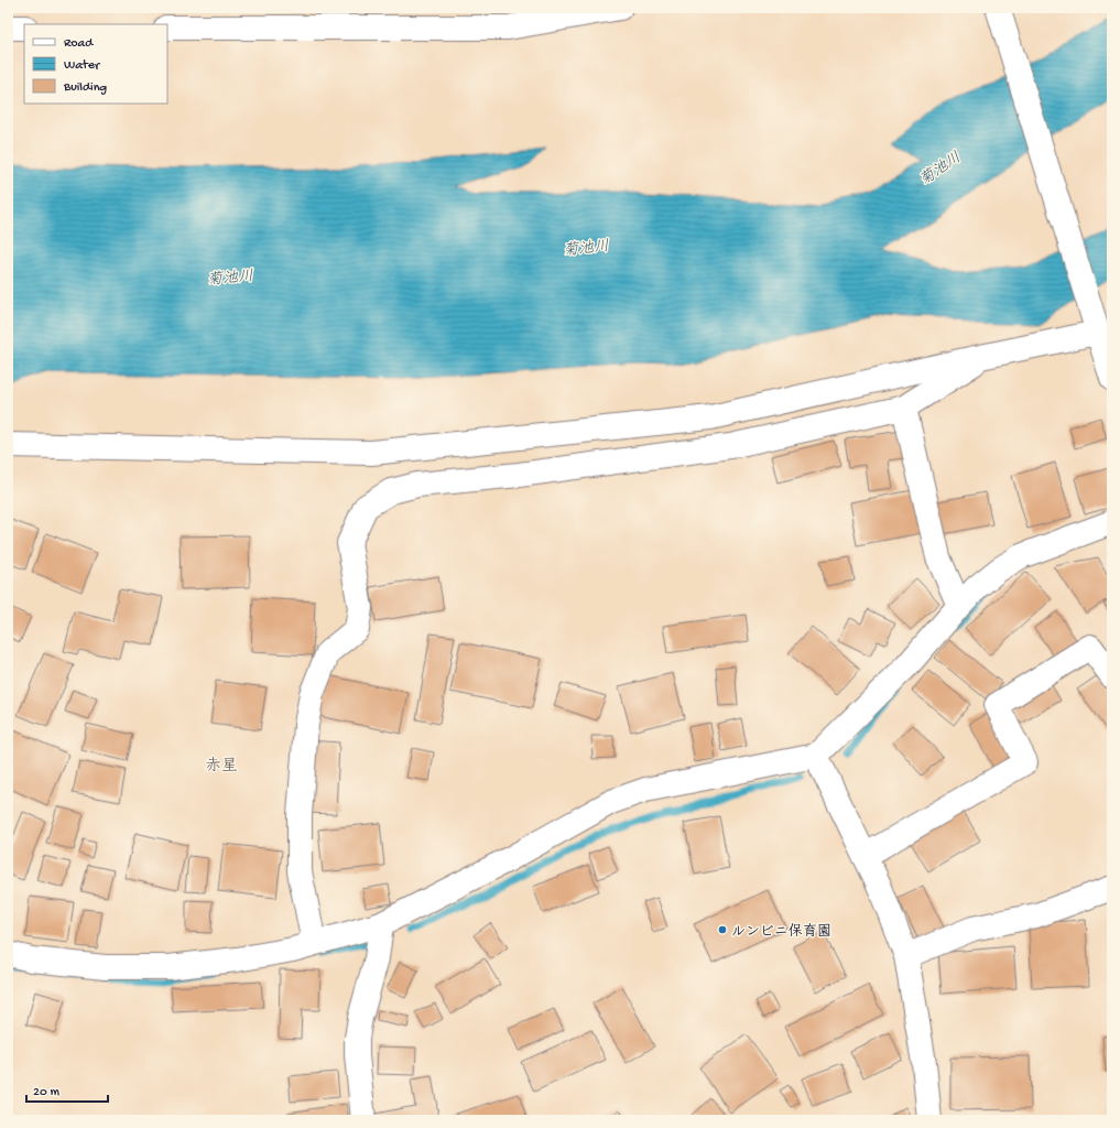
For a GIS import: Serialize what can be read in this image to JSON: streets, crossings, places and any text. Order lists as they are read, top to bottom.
{
  "districts": ["赤星"],
  "water": ["菊池川"],
  "places": ["ルンビニ保育園"],
  "legend": ["Road", "Water", "Building"],
  "scale_bar": "20 m"
}
